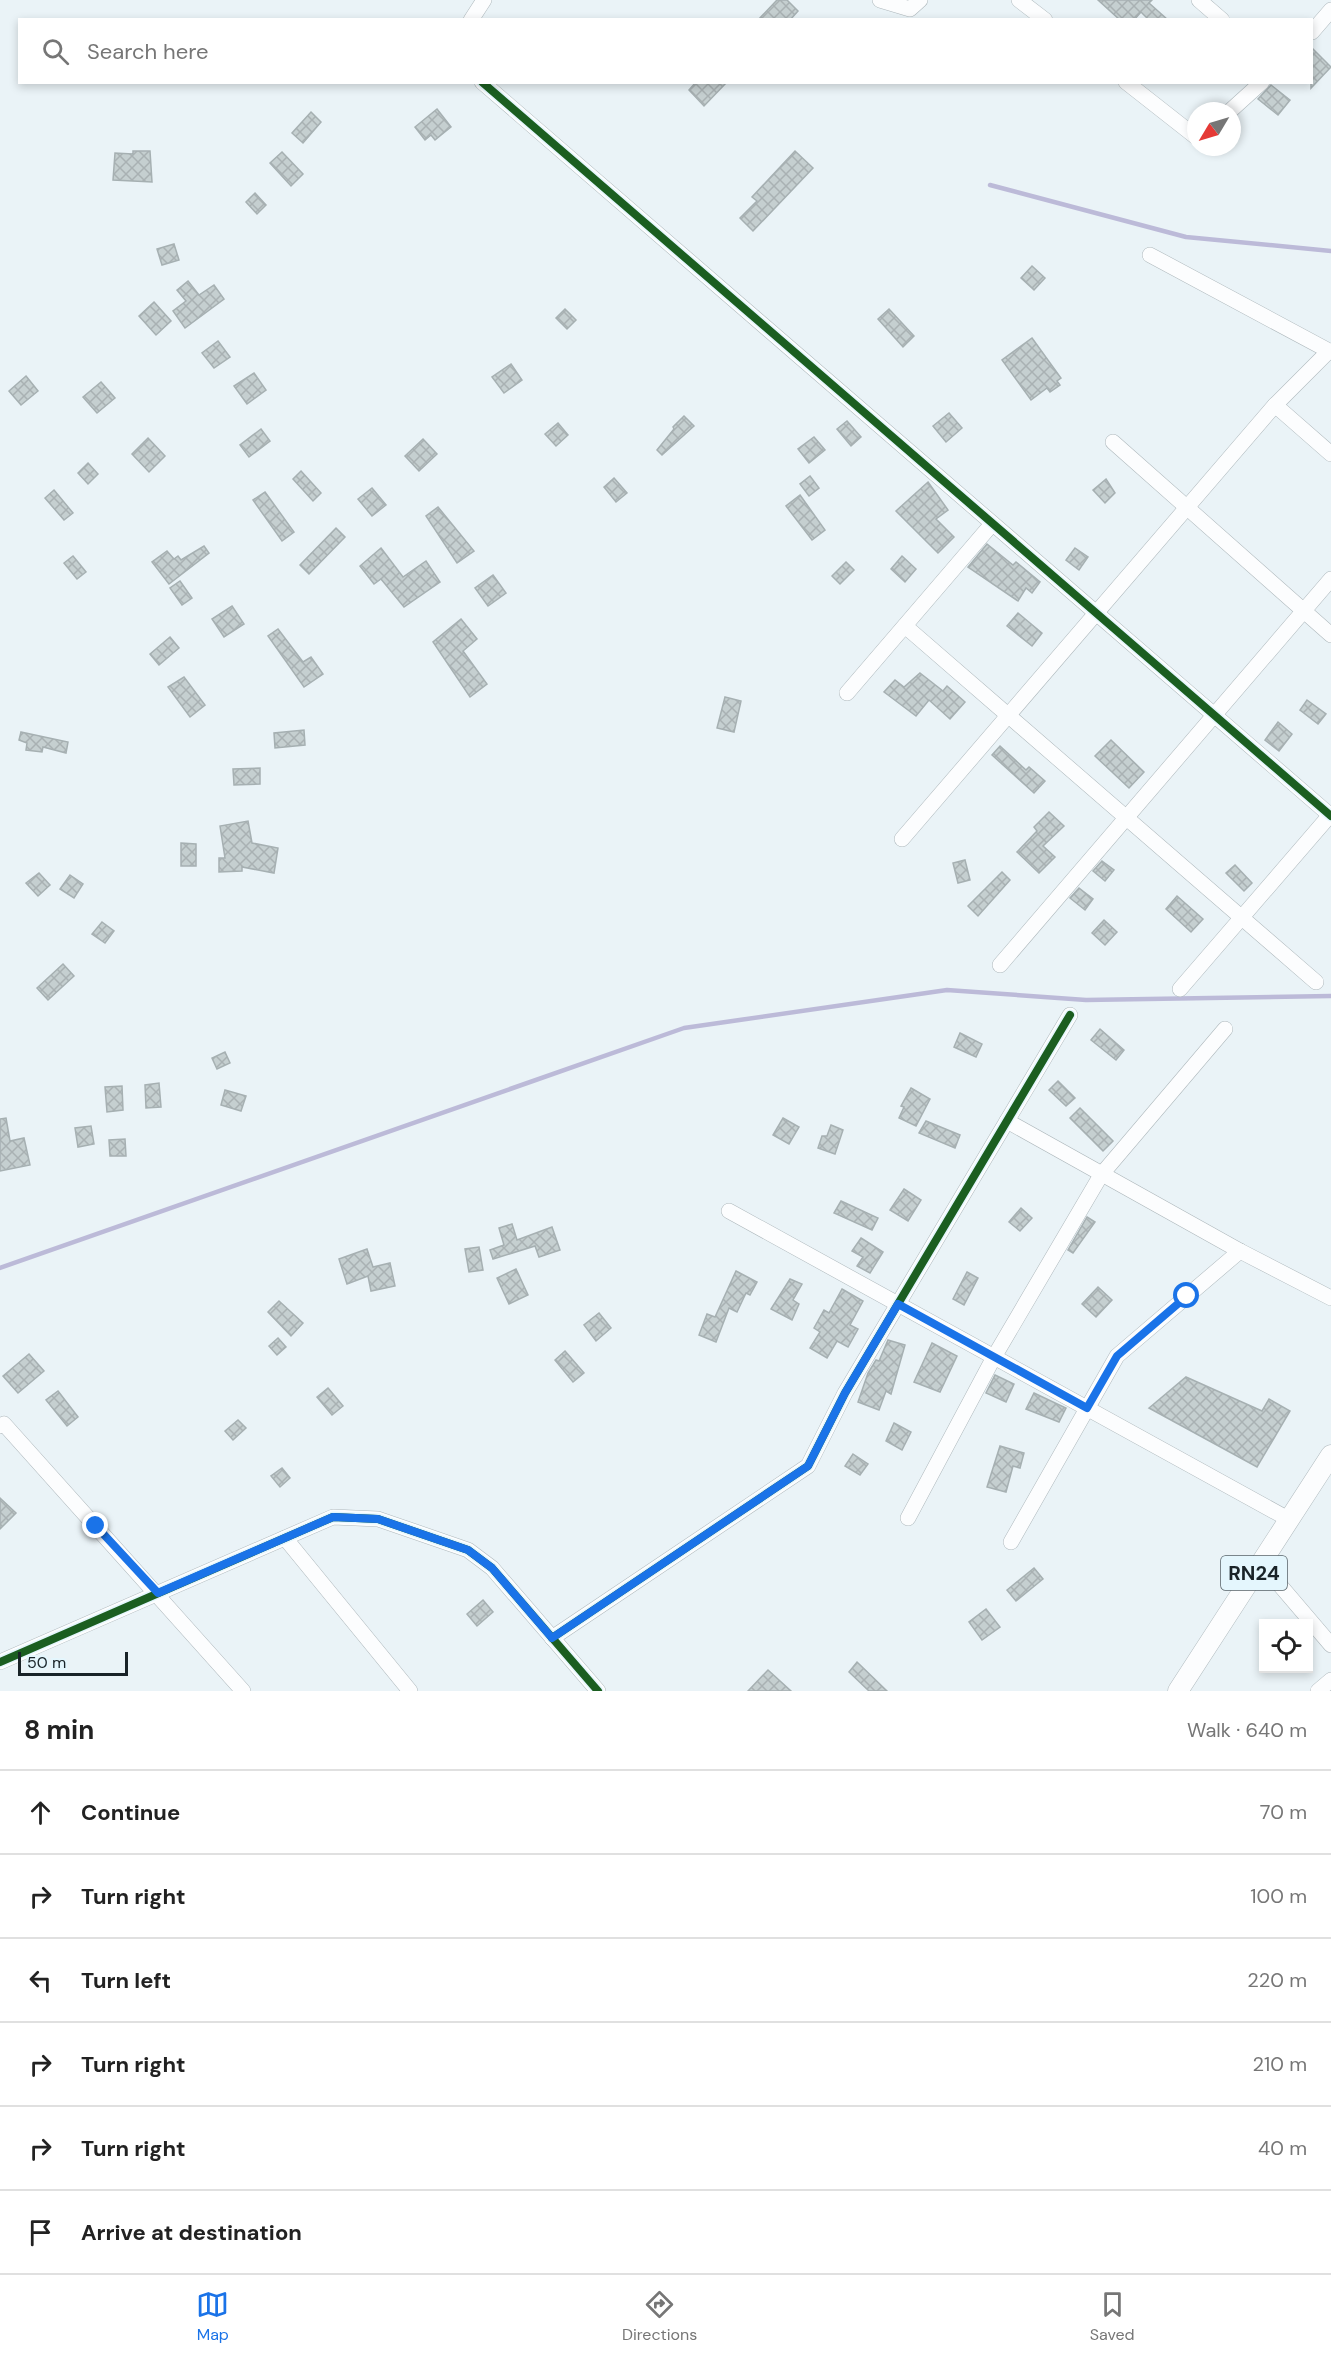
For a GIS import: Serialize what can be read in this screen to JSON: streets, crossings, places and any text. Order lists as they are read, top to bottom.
{
  "streets": {
    "main road": ["RN24"]
  },
  "scale_bar": "50 m",
  "north": "bottom left",
  "page": {
    "search": "Search here",
    "scale": "50 m",
    "heading": ["8 min", "Walk · 640 m"],
    "list": [
      ["Continue", "70 m"],
      ["Turn right", "100 m"],
      ["Turn left", "220 m"],
      ["Turn right", "210 m"],
      ["Turn right", "40 m"],
      "Arrive at destination"
    ],
    "nav": ["Map", "Directions", "Saved"]
  }
}
